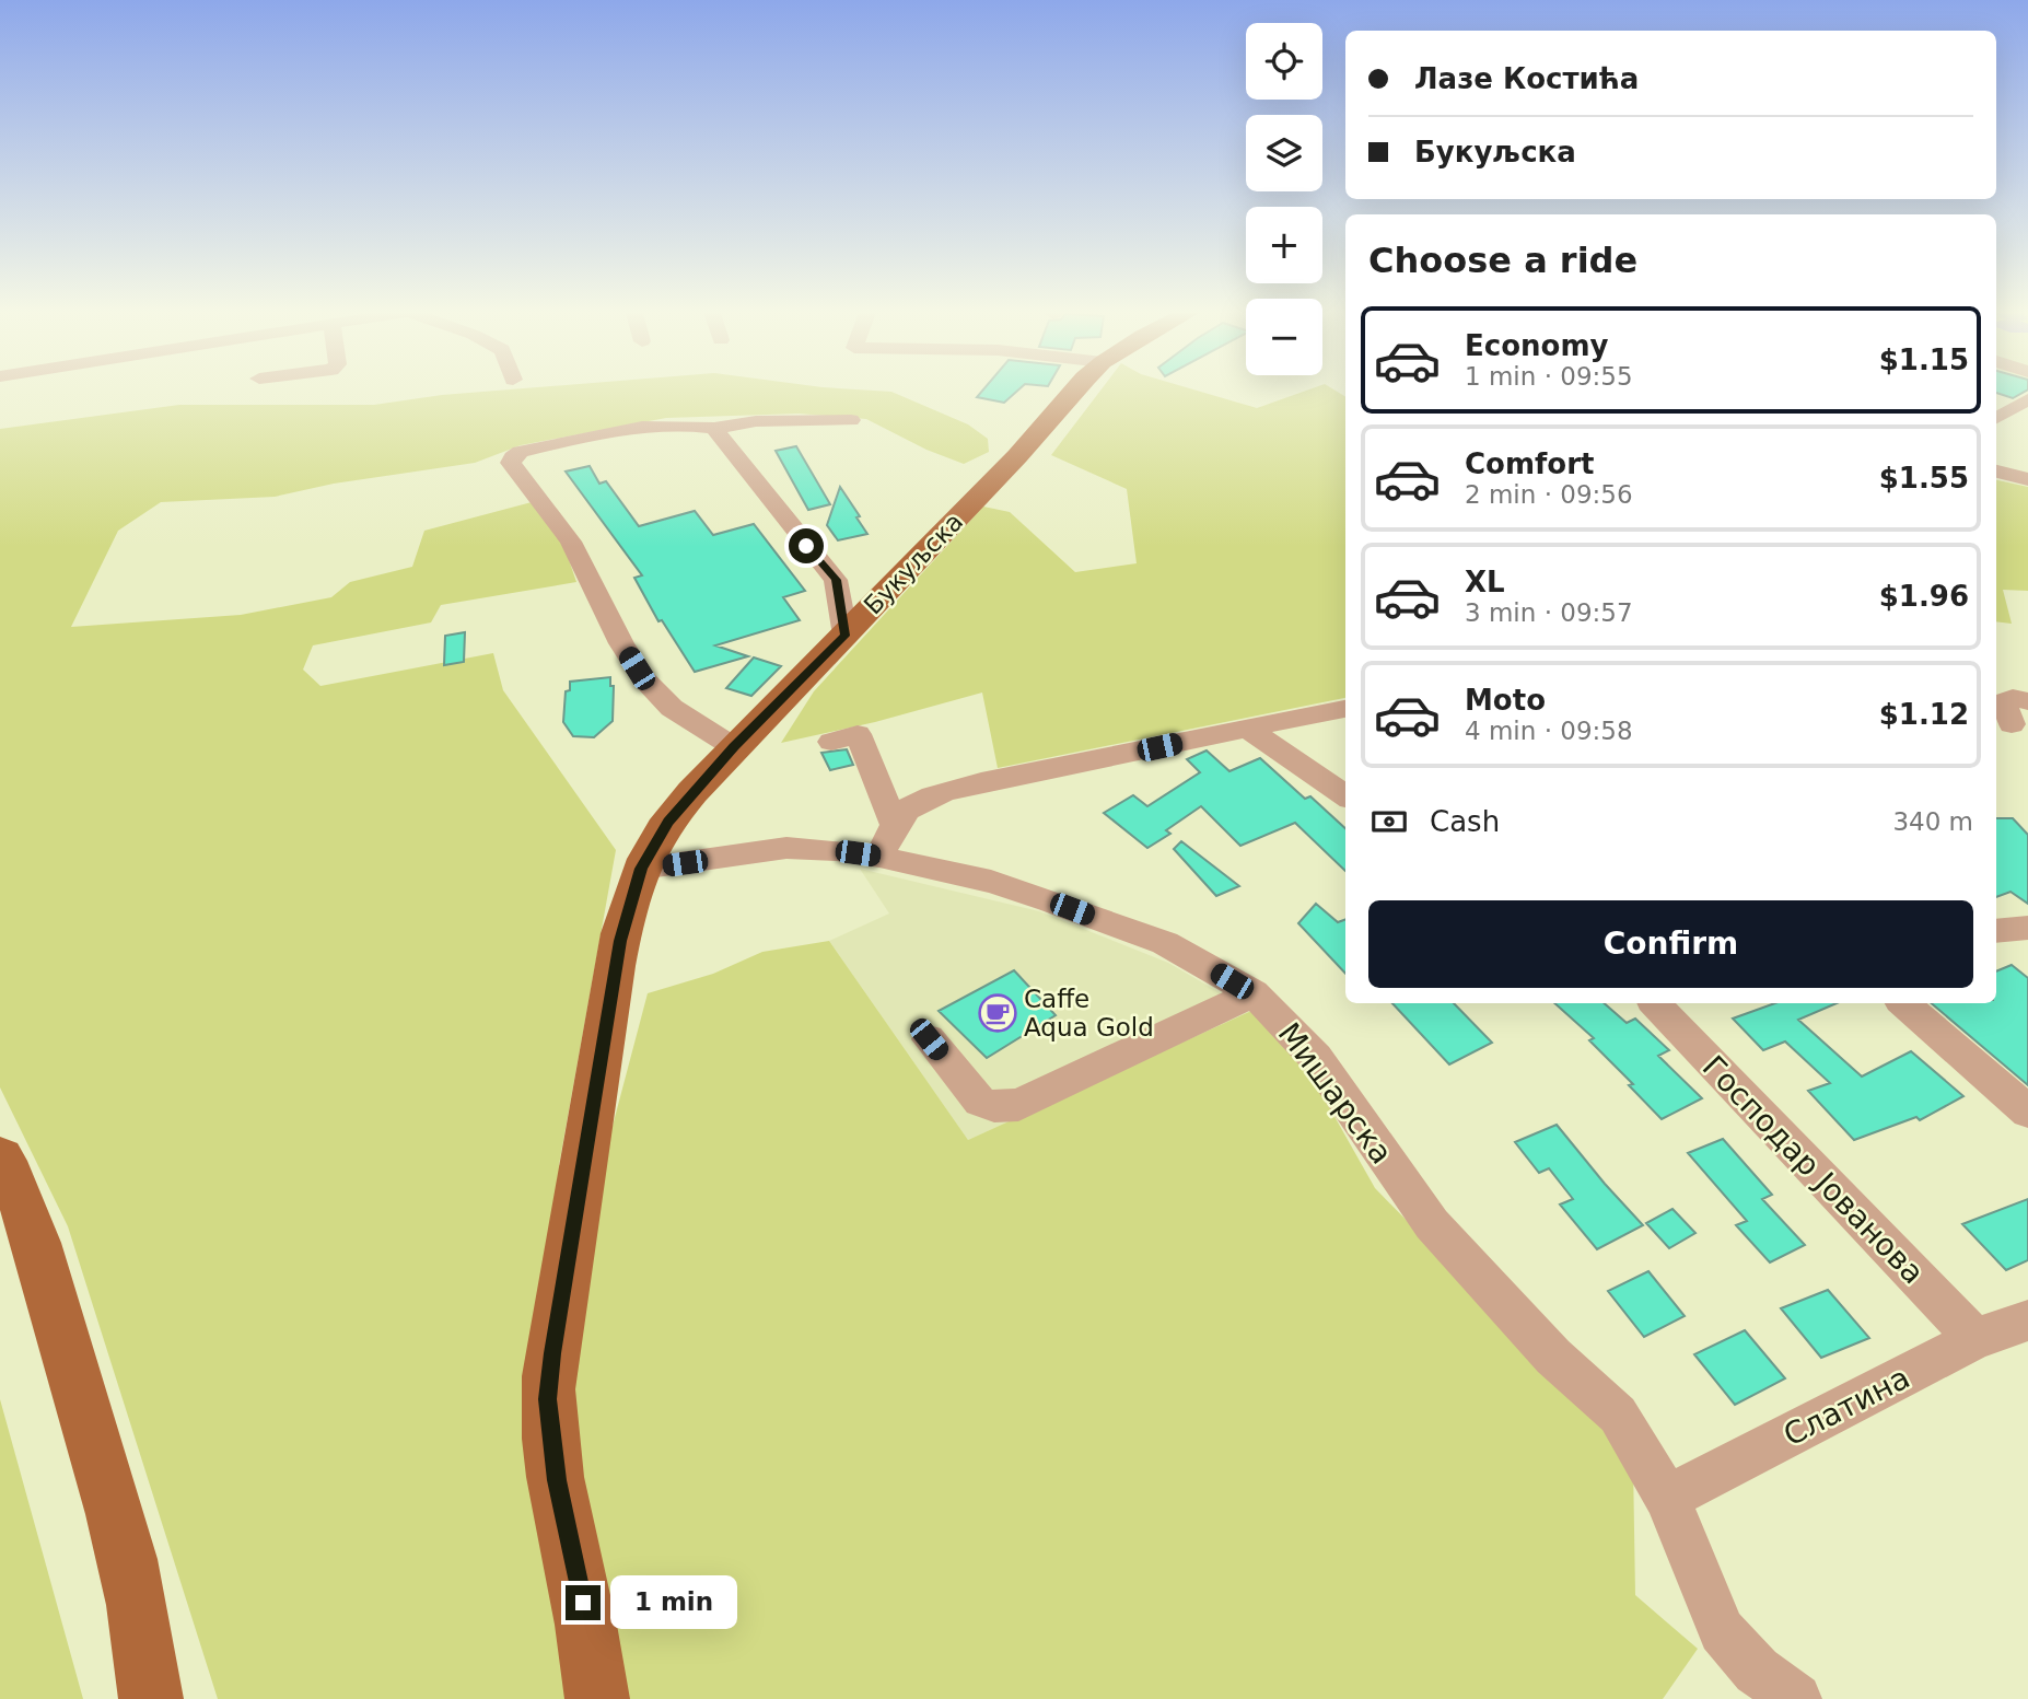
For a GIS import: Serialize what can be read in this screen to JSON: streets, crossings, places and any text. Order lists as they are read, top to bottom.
{
  "streets": {
    "main road": ["Букуљска"],
    "street": ["Мишарска", "Господар Јованова", "Слатина"]
  },
  "crossings": [
    ["Букуљска", "Мишарска"],
    ["Мишарска", "Слатина"],
    ["Господар Јованова", "Слатина"]
  ],
  "places": {
    "cafe": ["Caffe Aqua Gold"]
  },
  "page": {
    "map_buttons": ["+", "−"],
    "banner": ["Лазе Костића", "Букуљска"],
    "heading": "Choose a ride",
    "list": [
      {
        "name": "Economy",
        "note": "1 min · 09:55",
        "value": "$1.15"
      },
      {
        "name": "Comfort",
        "note": "2 min · 09:56",
        "value": "$1.55"
      },
      {
        "name": "XL",
        "note": "3 min · 09:57",
        "value": "$1.96"
      },
      {
        "name": "Moto",
        "note": "4 min · 09:58",
        "value": "$1.12"
      }
    ],
    "pay": ["Cash", "340 m"],
    "buttons": "Confirm",
    "bubble": "1 min"
  }
}
